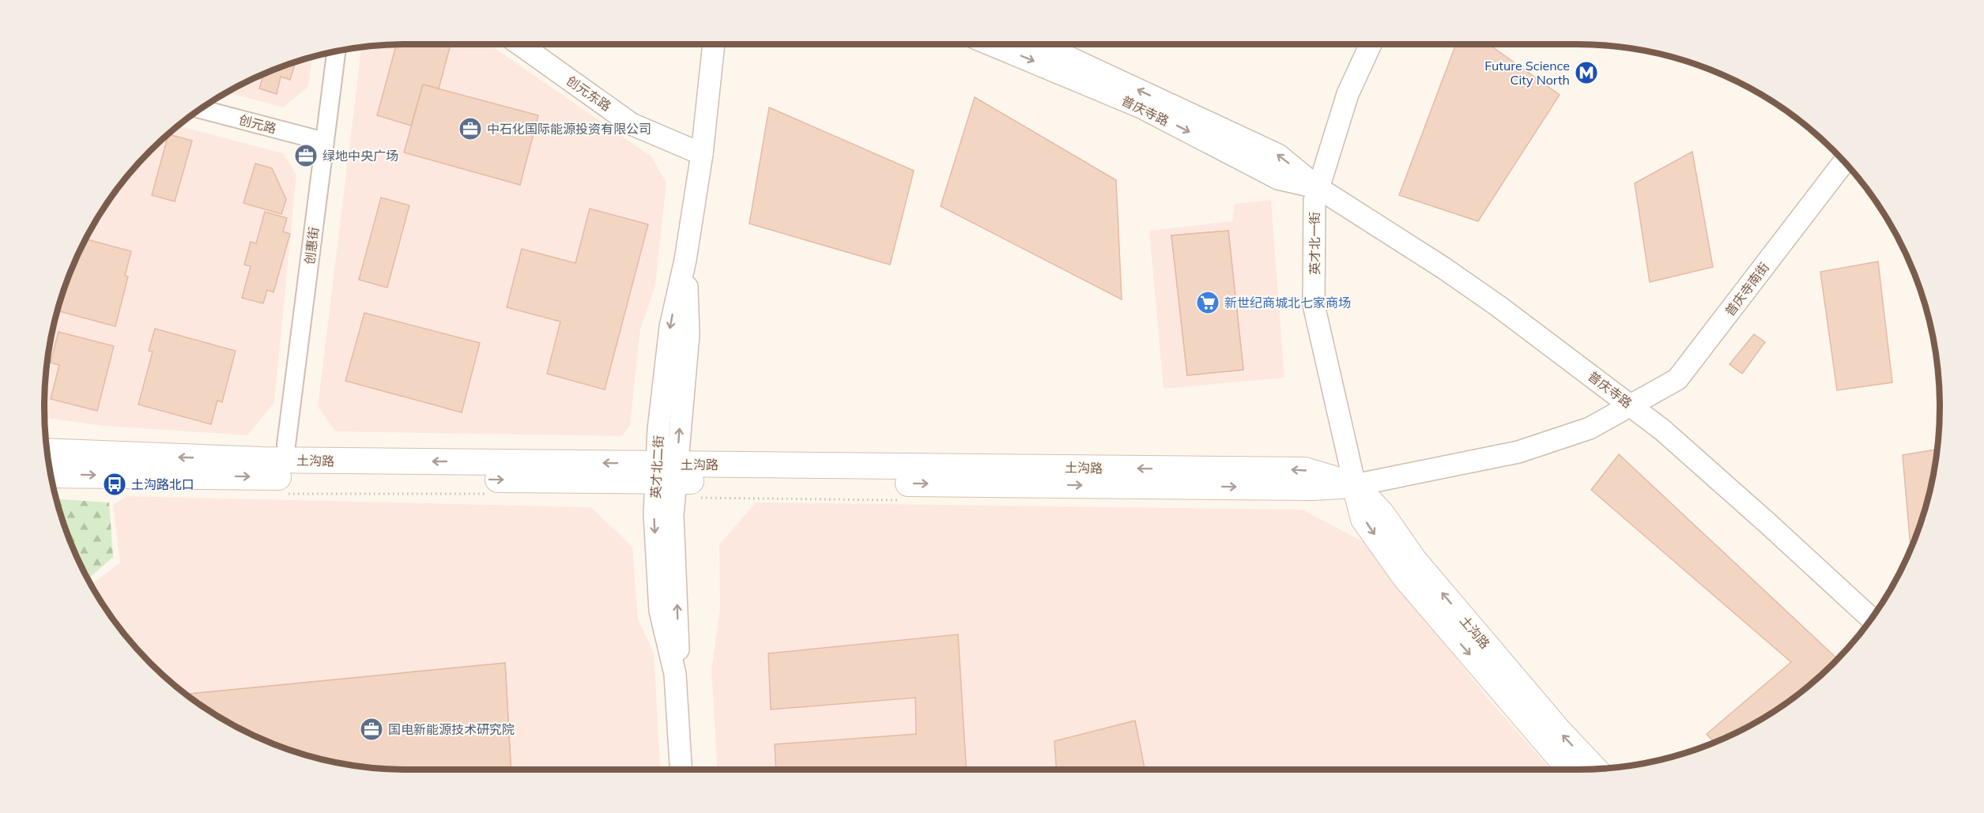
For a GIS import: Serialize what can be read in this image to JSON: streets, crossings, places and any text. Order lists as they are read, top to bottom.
{
  "streets": {
    "main road": ["土沟路"],
    "street": [
      "创元东路",
      "普庆寺路",
      "创元路",
      "英才北一街",
      "创惠街",
      "普庆寺南街",
      "英才北二街"
    ]
  },
  "crossings": [
    ["创元东路", "英才北二街"],
    ["普庆寺路", "英才北一街"],
    ["普庆寺路", "普庆寺南街"],
    ["创元路", "创惠街"],
    ["英才北一街", "普庆寺南街"],
    ["英才北一街", "土沟路"],
    ["普庆寺南街", "土沟路"],
    ["土沟路", "英才北二街"]
  ],
  "places": {
    "metro station": ["Future Science City North"],
    "office": ["中石化国际能源投资有限公司", "绿地中央广场", "国电新能源技术研究院"],
    "supermarket": ["新世纪商城北七家商场"],
    "bus stop": ["土沟路北口"]
  }
}
